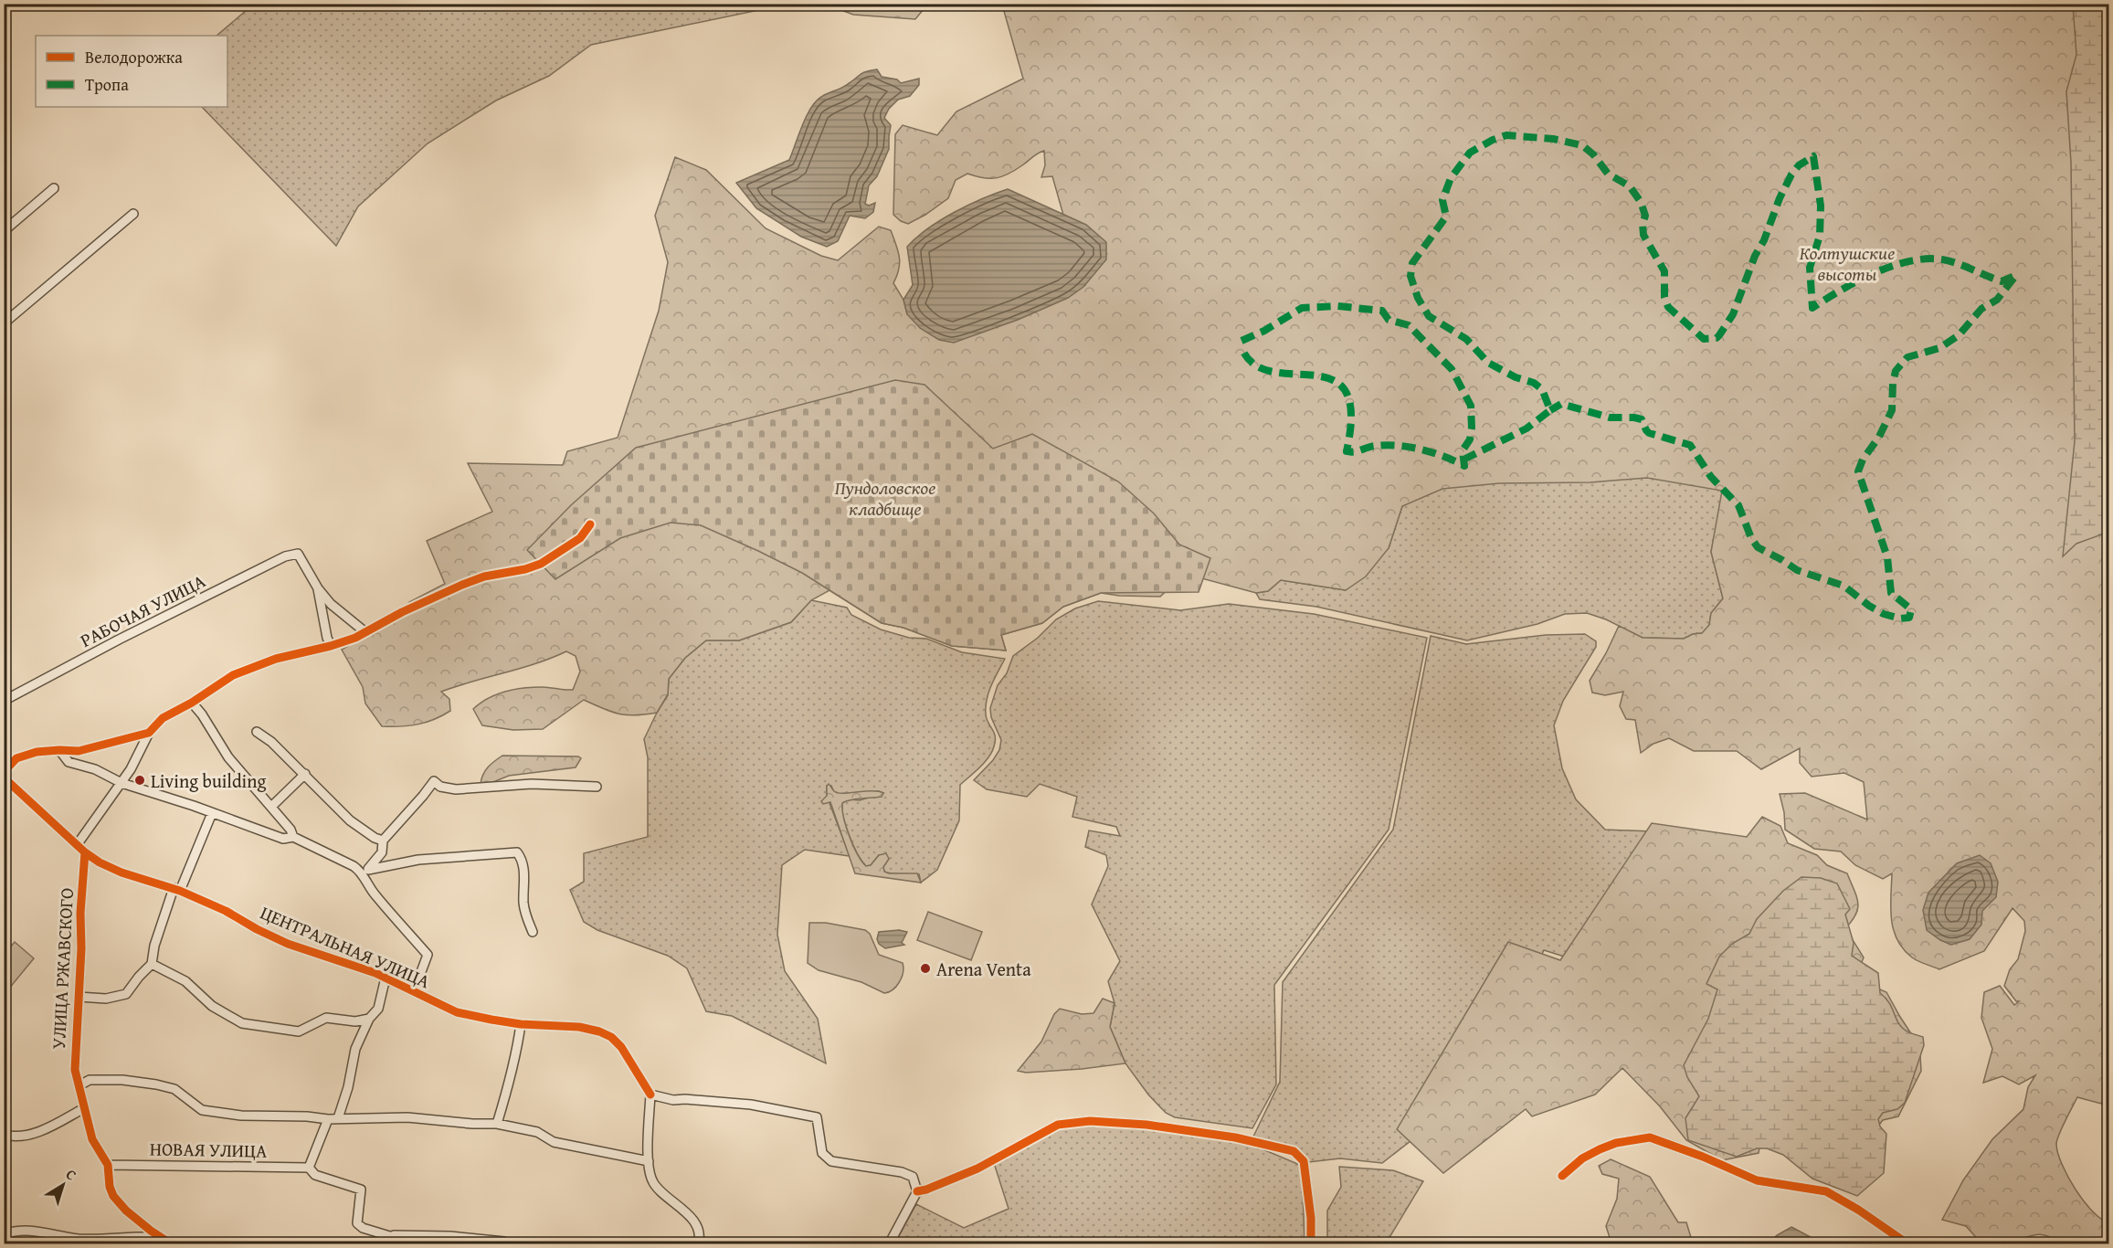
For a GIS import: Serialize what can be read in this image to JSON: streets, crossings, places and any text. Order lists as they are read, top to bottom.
{
  "streets": {
    "street": [
      "РАБОЧАЯ УЛИЦА",
      "ЦЕНТРАЛЬНАЯ УЛИЦА",
      "УЛИЦА РЖАВСКОГО",
      "НОВАЯ УЛИЦА"
    ]
  },
  "crossings": [
    ["ЦЕНТРАЛЬНАЯ УЛИЦА", "УЛИЦА РЖАВСКОГО"],
    ["УЛИЦА РЖАВСКОГО", "НОВАЯ УЛИЦА"]
  ],
  "parks": ["Колтушские высоты", "Пундоловское кладбище"],
  "places": ["Living building", "Arena Venta"],
  "legend": ["Велодорожка", "Тропа"],
  "north": "top right"
}
